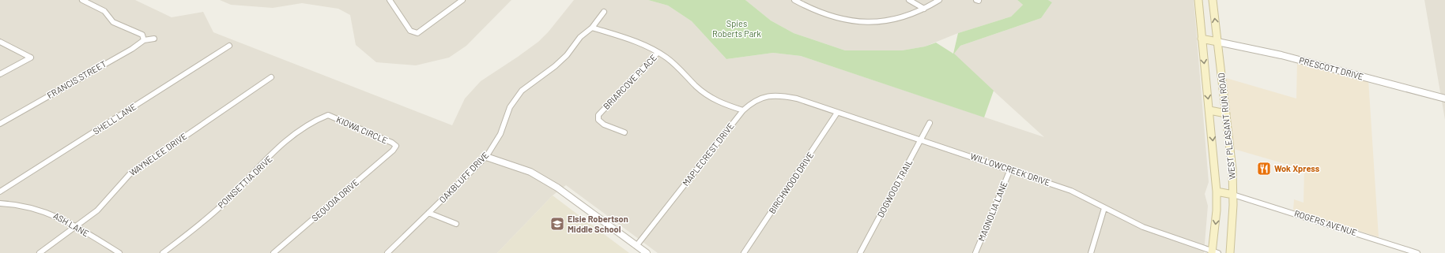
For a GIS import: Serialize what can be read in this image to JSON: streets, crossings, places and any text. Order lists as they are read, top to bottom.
{
  "streets": {
    "main road": ["WEST PLEASANT RUN ROAD"],
    "street": [
      "PRESCOTT DRIVE",
      "FRANCIS STREET",
      "BRIARCOVE PLACE",
      "SHELL LANE",
      "KIOWA CIRCLE",
      "WAYNELEE DRIVE",
      "MAPLECREST DRIVE",
      "WILLOWCREEK DRIVE",
      "OAKBLUFF DRIVE",
      "POINSETTIA DRIVE",
      "BIRCHWOOD DRIVE",
      "DOGWOOD TRAIL",
      "SEQUOIA DRIVE",
      "MAGNOLIA LANE",
      "ROGERS AVENUE",
      "ASH LANE"
    ]
  },
  "crossings": [
    ["PRESCOTT DRIVE", "WEST PLEASANT RUN ROAD"],
    ["WEST PLEASANT RUN ROAD", "WILLOWCREEK DRIVE"],
    ["WEST PLEASANT RUN ROAD", "ROGERS AVENUE"],
    ["KIOWA CIRCLE", "POINSETTIA DRIVE"],
    ["KIOWA CIRCLE", "SEQUOIA DRIVE"],
    ["WAYNELEE DRIVE", "ASH LANE"],
    ["MAPLECREST DRIVE", "WILLOWCREEK DRIVE"],
    ["WILLOWCREEK DRIVE", "BIRCHWOOD DRIVE"],
    ["WILLOWCREEK DRIVE", "DOGWOOD TRAIL"],
    ["WILLOWCREEK DRIVE", "MAGNOLIA LANE"]
  ],
  "parks": ["Spies Roberts Park"],
  "places": {
    "restaurant": ["Wok Xpress"],
    "school or university": ["Elsie Robertson Middle School"]
  }
}
